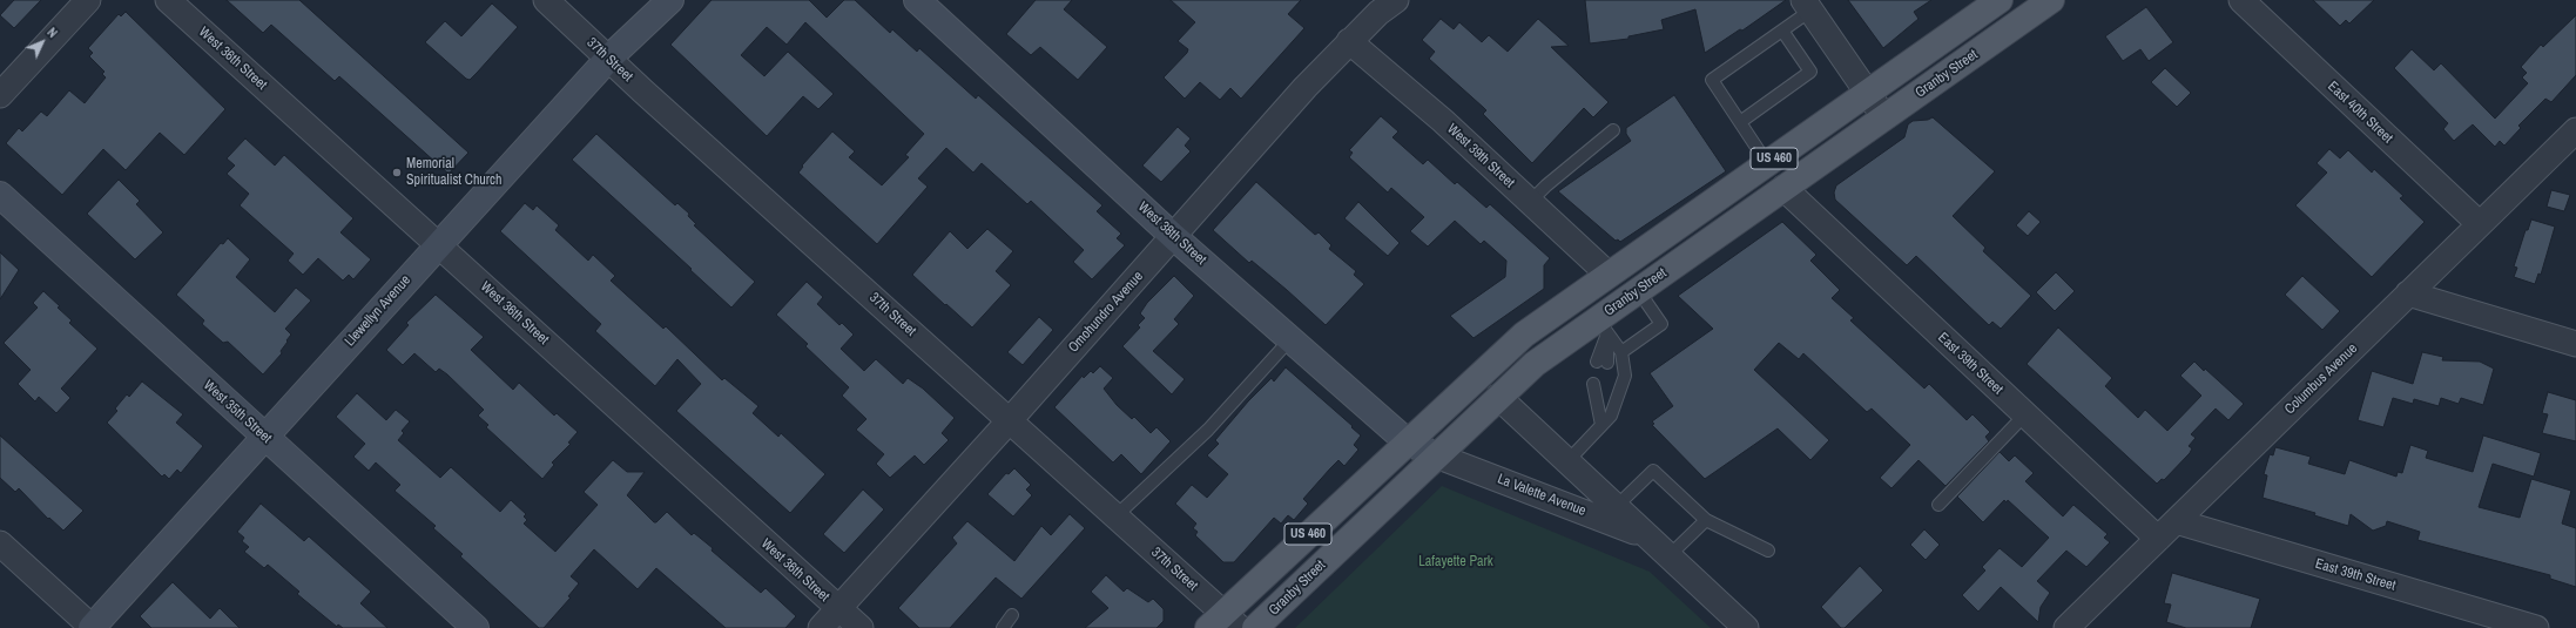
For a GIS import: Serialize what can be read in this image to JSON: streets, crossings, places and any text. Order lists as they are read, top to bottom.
{
  "streets": {
    "main road": ["Granby Street", "US 460"],
    "street": [
      "West 36th Street",
      "37th Street",
      "East 40th Street",
      "West 39th Street",
      "West 38th Street",
      "Llewellyn Avenue",
      "Omohundro Avenue",
      "East 39th Street",
      "Columbus Avenue",
      "West 35th Street",
      "La Valette Avenue"
    ]
  },
  "crossings": [
    ["West 36th Street", "Llewellyn Avenue"],
    ["West 36th Street", "Omohundro Avenue"],
    ["37th Street", "US 460"],
    ["37th Street", "Llewellyn Avenue"],
    ["37th Street", "Omohundro Avenue"],
    ["Granby Street", "West 38th Street"],
    ["Granby Street", "East 39th Street"],
    ["Granby Street", "La Valette Avenue"],
    ["East 40th Street", "Columbus Avenue"],
    ["West 39th Street", "US 460"],
    ["West 39th Street", "Omohundro Avenue"],
    ["US 460", "West 38th Street"],
    ["West 38th Street", "Omohundro Avenue"],
    ["West 38th Street", "La Valette Avenue"],
    ["Llewellyn Avenue", "West 35th Street"],
    ["East 39th Street", "Columbus Avenue"]
  ],
  "parks": ["Lafayette Park"],
  "places": ["Memorial Spiritualist Church"],
  "north": "top right"
}
